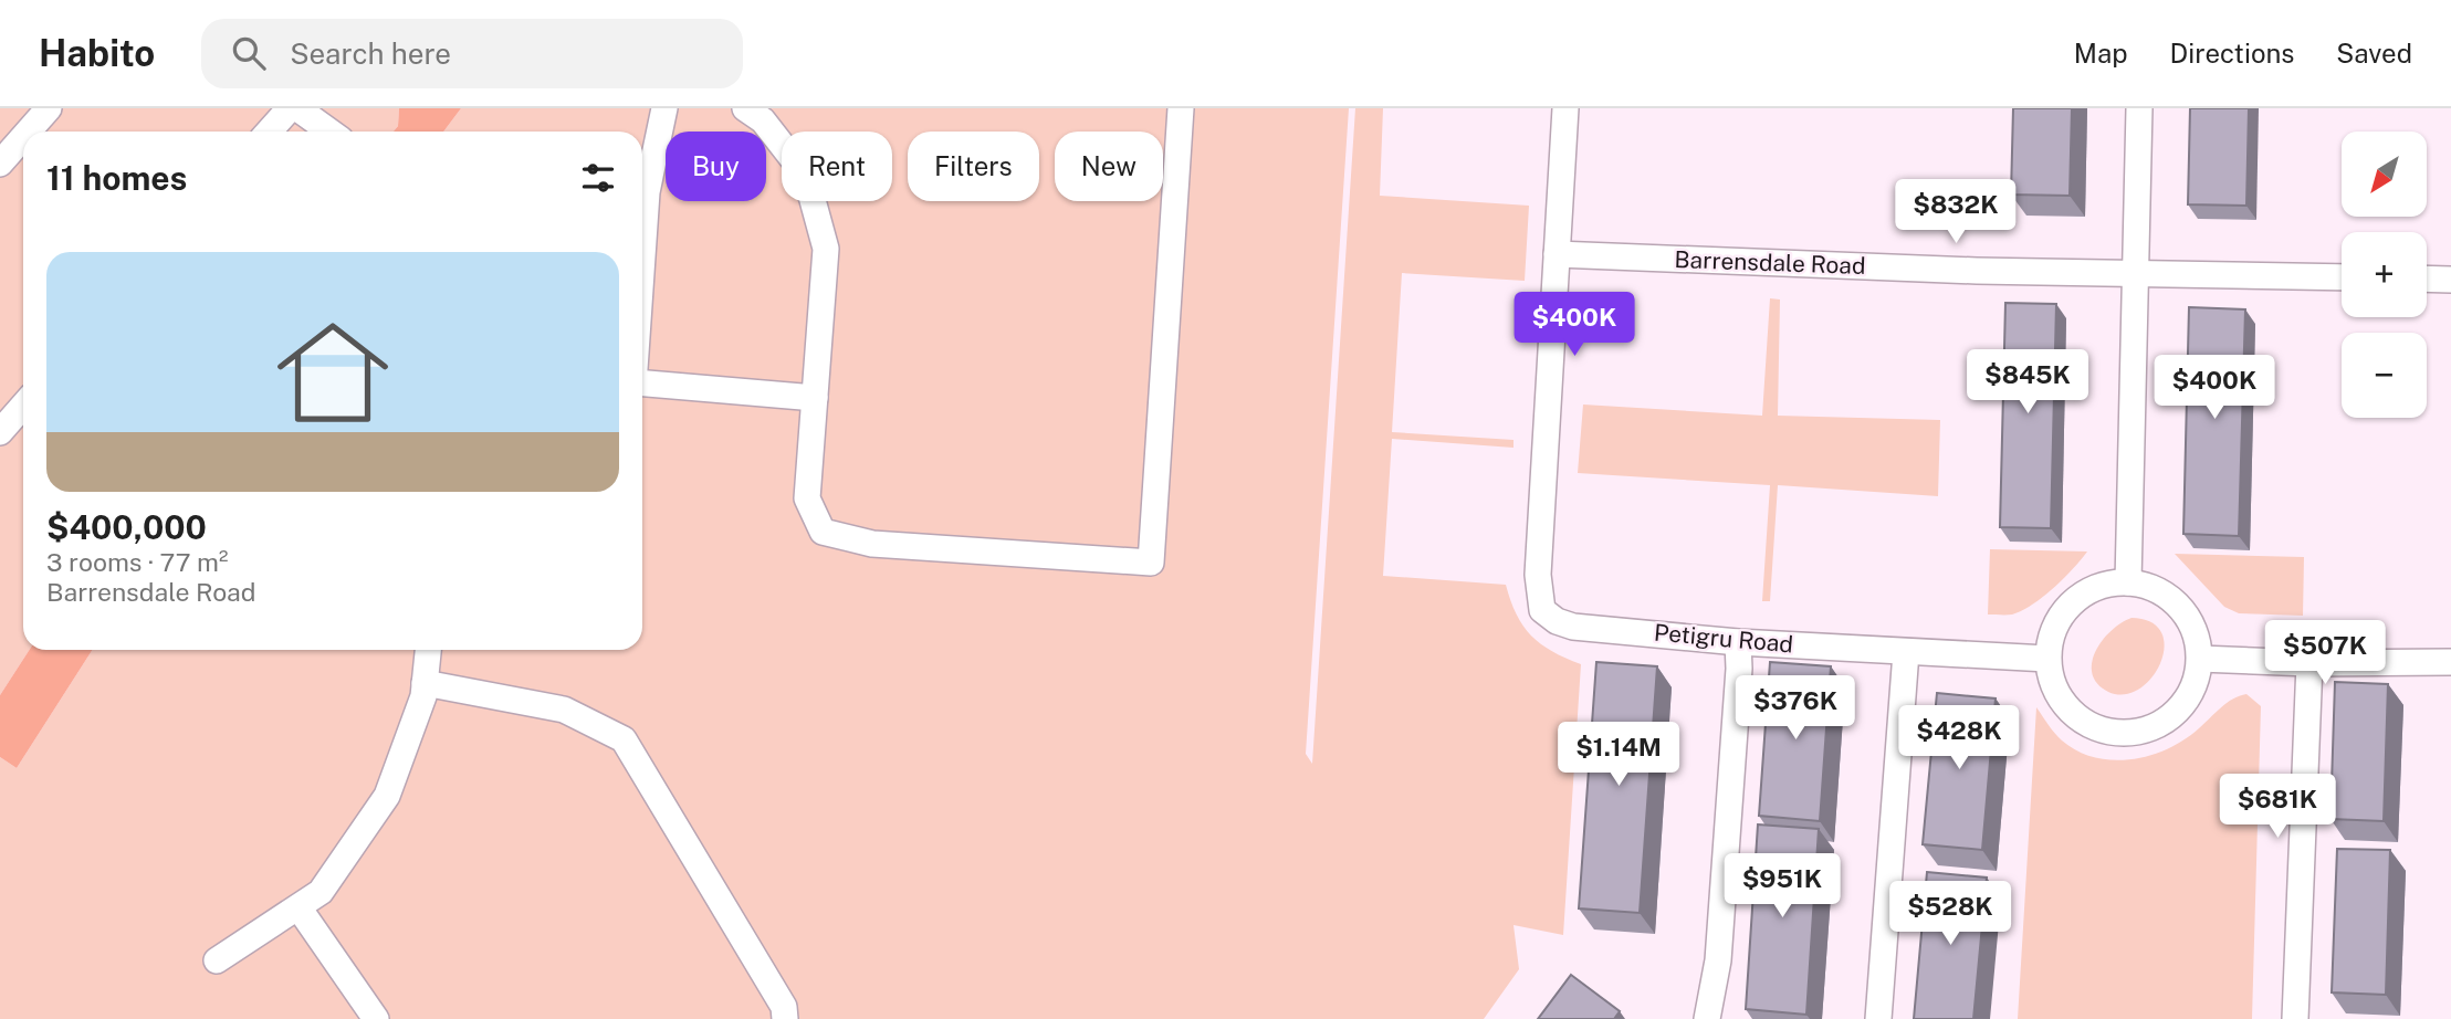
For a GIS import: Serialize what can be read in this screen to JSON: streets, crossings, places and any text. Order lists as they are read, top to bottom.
{
  "streets": {
    "street": ["Barrensdale Road", "Petigru Road"]
  },
  "crossings": [
    ["Barrensdale Road", "Petigru Road"]
  ],
  "north": "bottom left",
  "page": {
    "header": "Habito",
    "search": "Search here",
    "nav": ["Map", "Directions", "Saved"],
    "map_buttons": ["+", "−"],
    "chip": [
      "Buy",
      "Rent",
      "Filters",
      "New"
    ],
    "heading": "11 homes",
    "price": [
      "$832K",
      "$400K",
      "$845K",
      "$400K",
      "$507K",
      "$376K",
      "$428K",
      "$1.14M",
      "$681K",
      "$951K",
      "$528K"
    ],
    "list": [
      {
        "name": "$400,000",
        "note": "3 rooms · 77 m² · Barrensdale Road"
      }
    ]
  }
}
